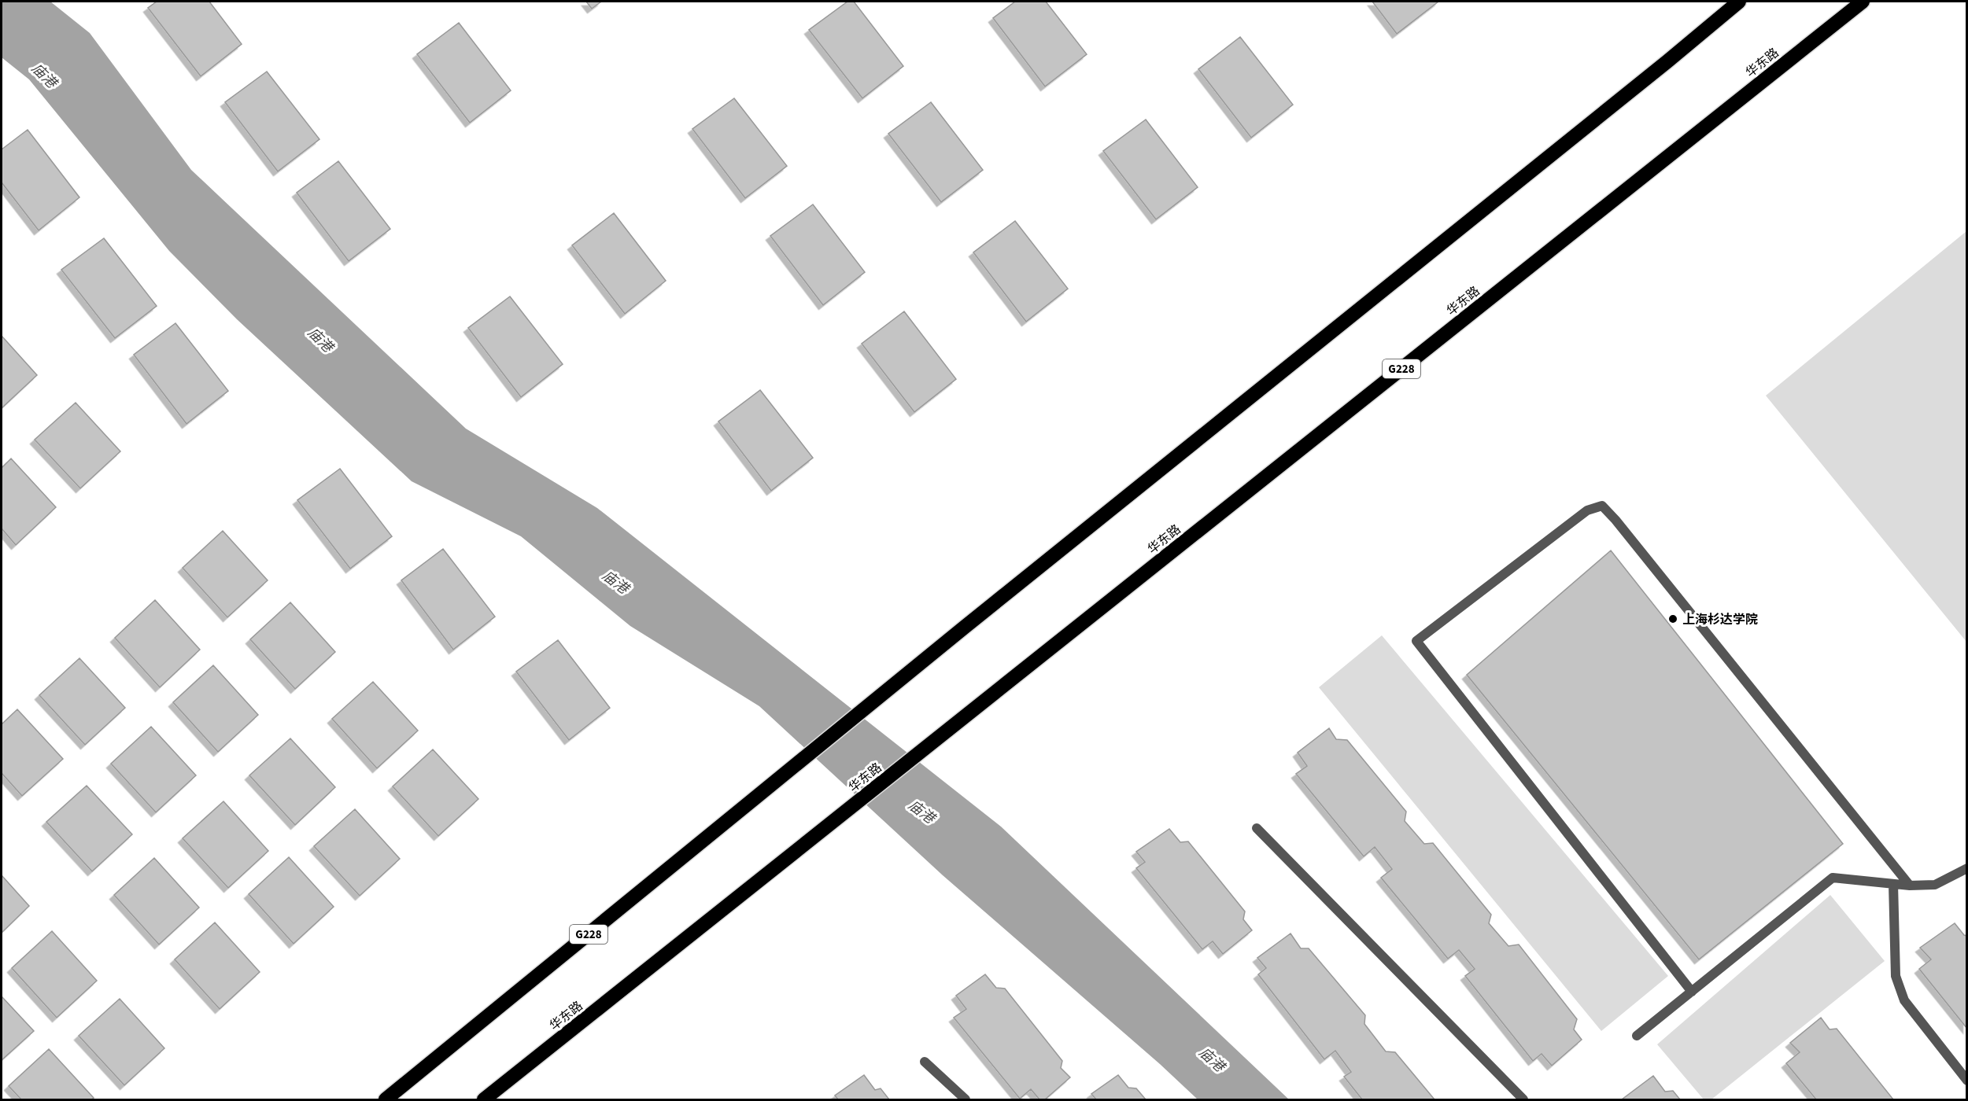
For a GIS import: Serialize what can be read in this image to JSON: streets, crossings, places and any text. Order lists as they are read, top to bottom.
{
  "streets": {
    "highway": ["华东路", "G228"]
  },
  "water": ["庙港"],
  "places": ["上海杉达学院"]
}
